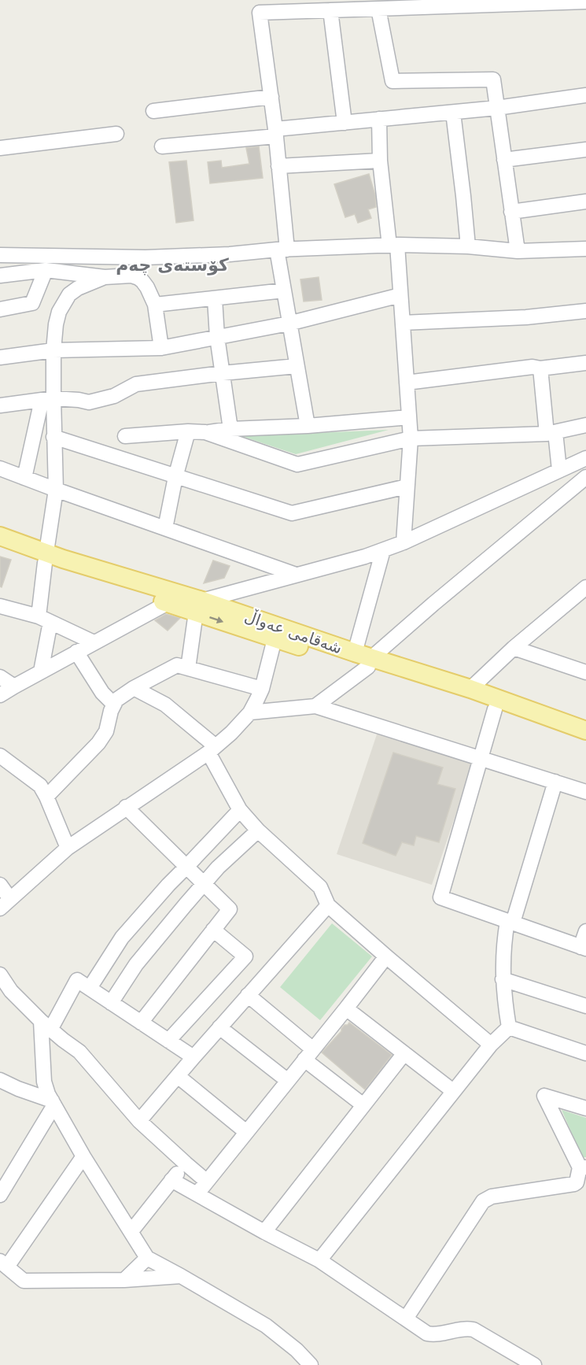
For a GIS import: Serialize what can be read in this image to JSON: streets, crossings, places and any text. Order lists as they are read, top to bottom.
{
  "streets": {
    "main road": ["شەقامی عەواڵ"]
  },
  "districts": ["کۆستەی چەم"]
}
